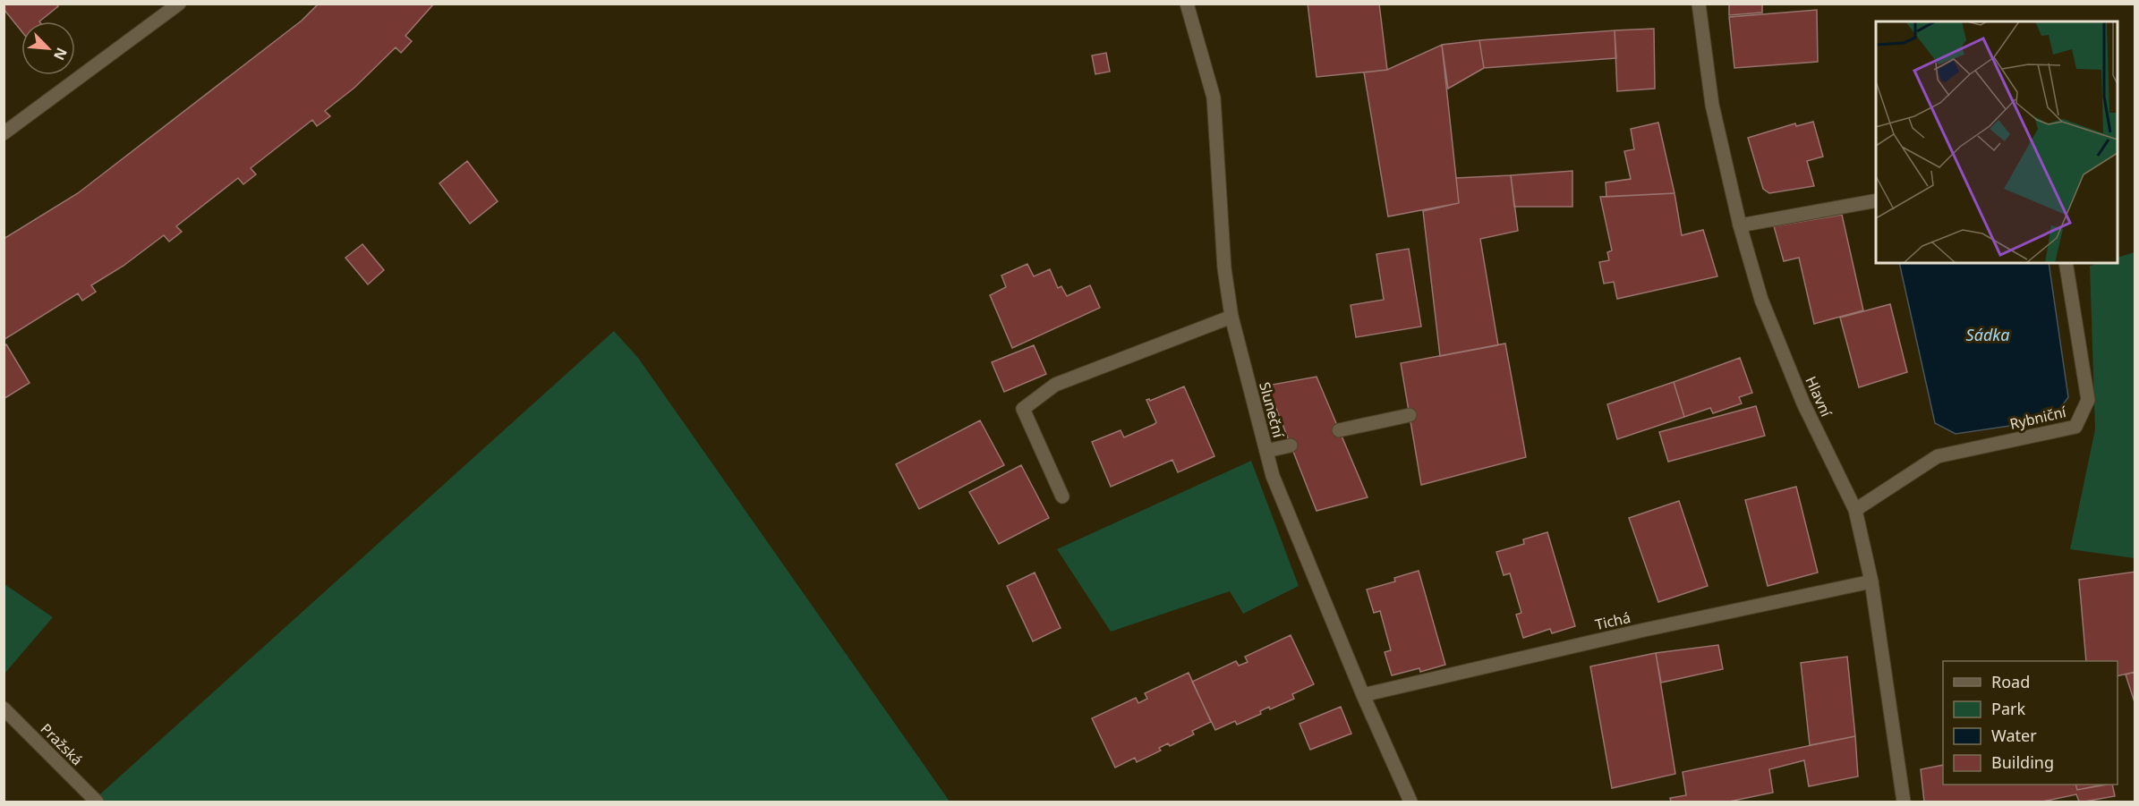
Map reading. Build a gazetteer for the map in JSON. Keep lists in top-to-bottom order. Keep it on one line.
{"streets":{"street":["Hlavní","Sluneční","Rybniční","Tichá","Pražská"]},"crossings":[["Hlavní","Rybniční"],["Hlavní","Tichá"],["Sluneční","Tichá"]],"water":["Sádka"],"legend":["Road","Park","Water","Building"],"north":"bottom right"}
